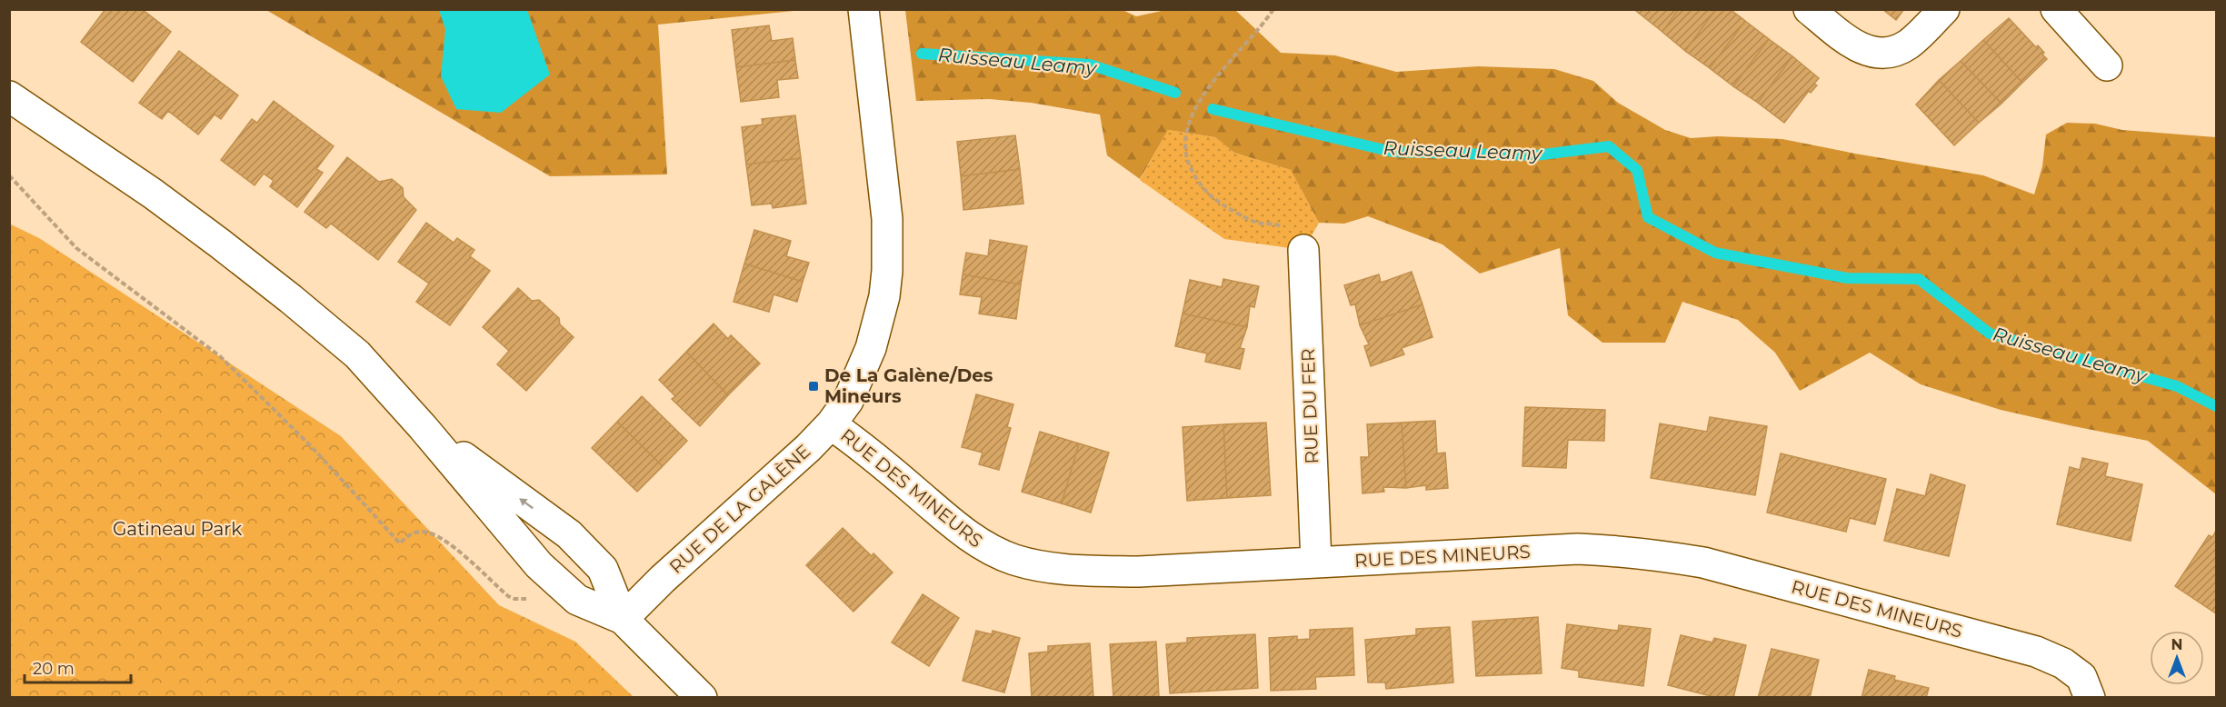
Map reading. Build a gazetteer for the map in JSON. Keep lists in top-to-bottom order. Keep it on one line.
{"streets":{"street":["RUE DU FER","RUE DES MINEURS","RUE DE LA GALÈNE"]},"crossings":[["RUE DU FER","RUE DES MINEURS"],["RUE DES MINEURS","RUE DE LA GALÈNE"]],"water":["Ruisseau Leamy"],"parks":["Gatineau Park"],"places":{"transit":["De La Galène/Des Mineurs"]},"scale_bar":"20 m","north":"top"}
